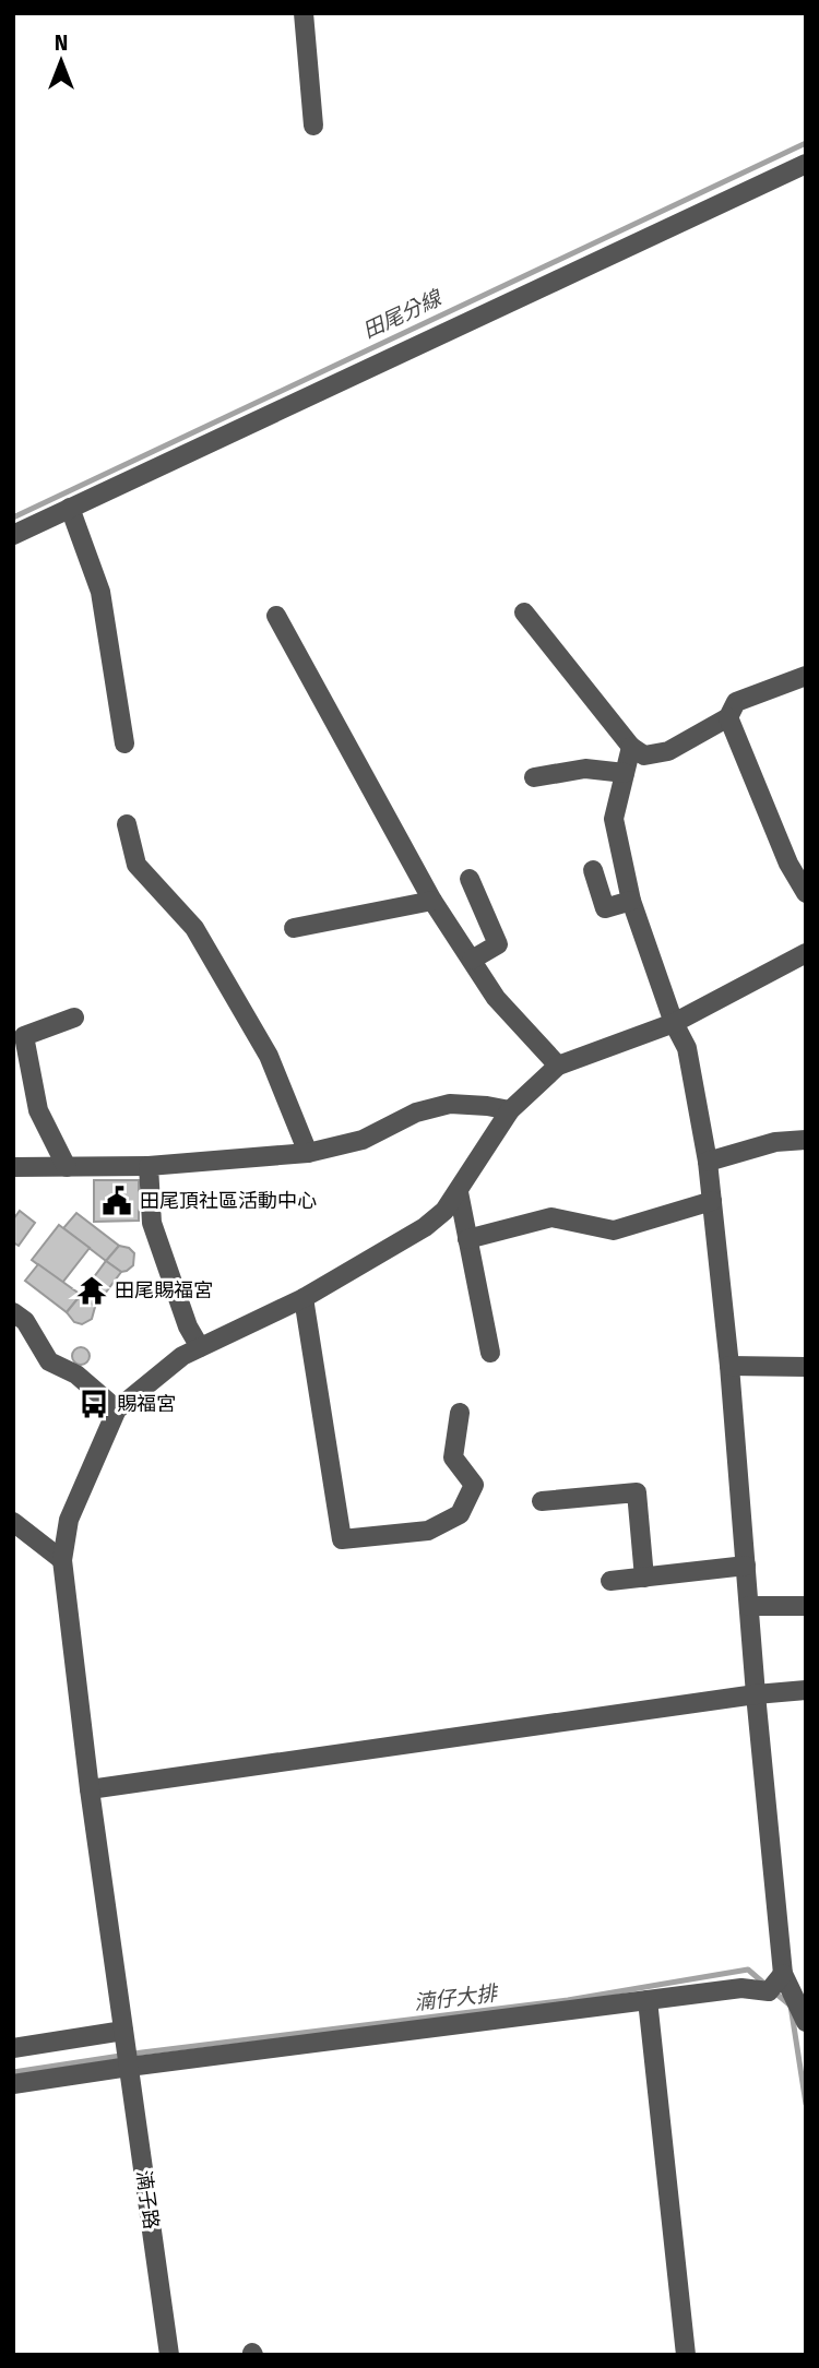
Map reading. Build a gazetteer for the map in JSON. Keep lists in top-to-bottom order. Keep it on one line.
{"streets":{"street":["湳子路"]},"water":["田尾分線","湳仔大排"],"places":{"public building":["田尾頂社區活動中心"],"temple":["田尾賜福宮"],"bus stop":["賜福宮"]},"north":"top"}
